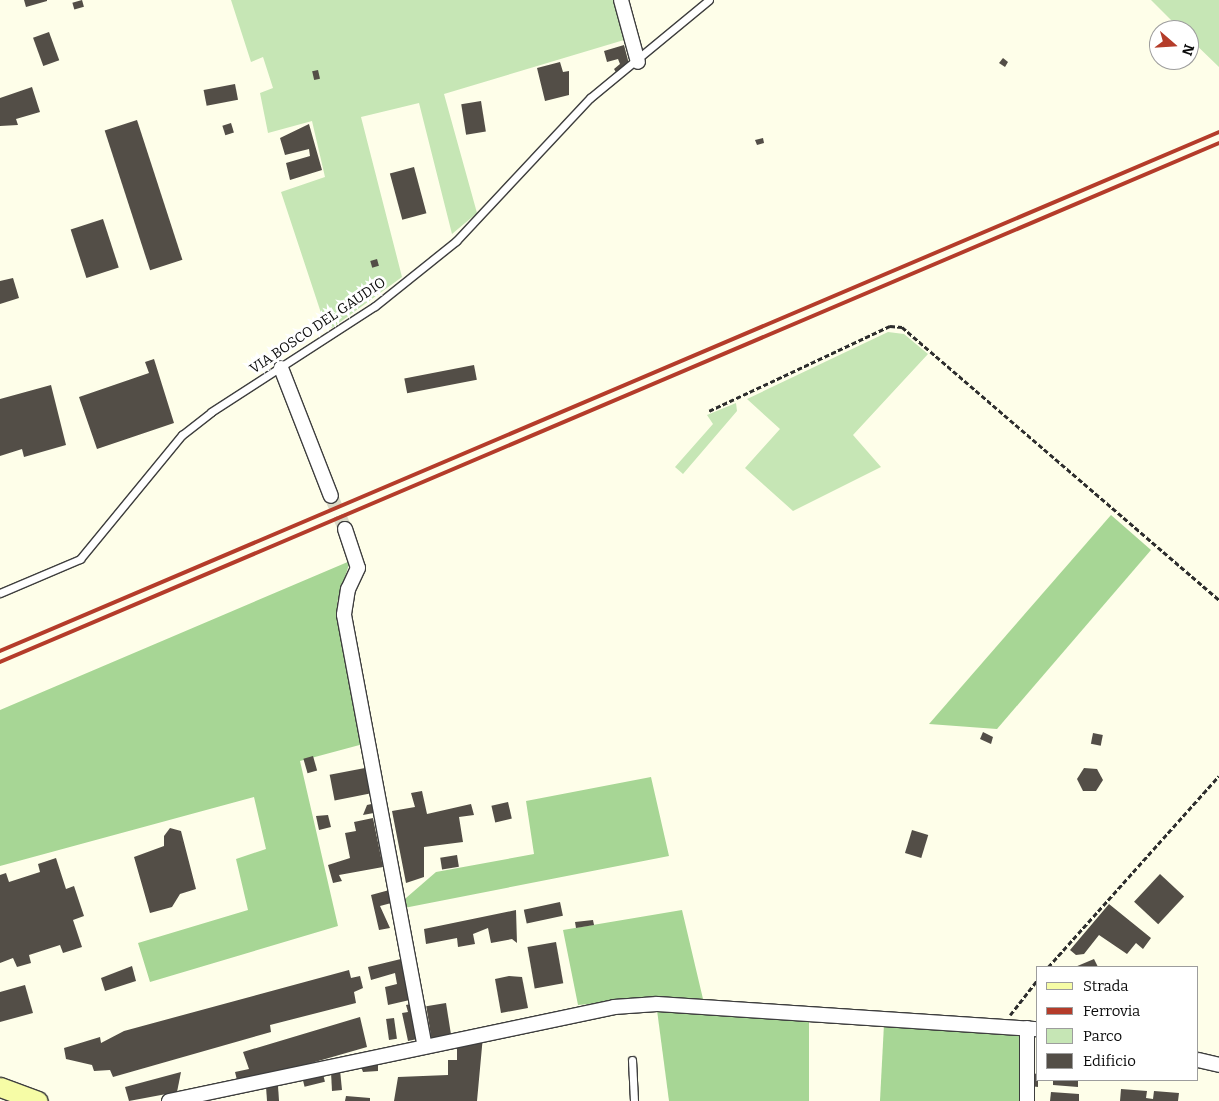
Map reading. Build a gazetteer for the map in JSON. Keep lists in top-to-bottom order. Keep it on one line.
{"streets":{"lane":["VIA BOSCO DEL GAUDIO"]},"legend":["Strada","Ferrovia","Parco","Edificio"],"north":"right"}
